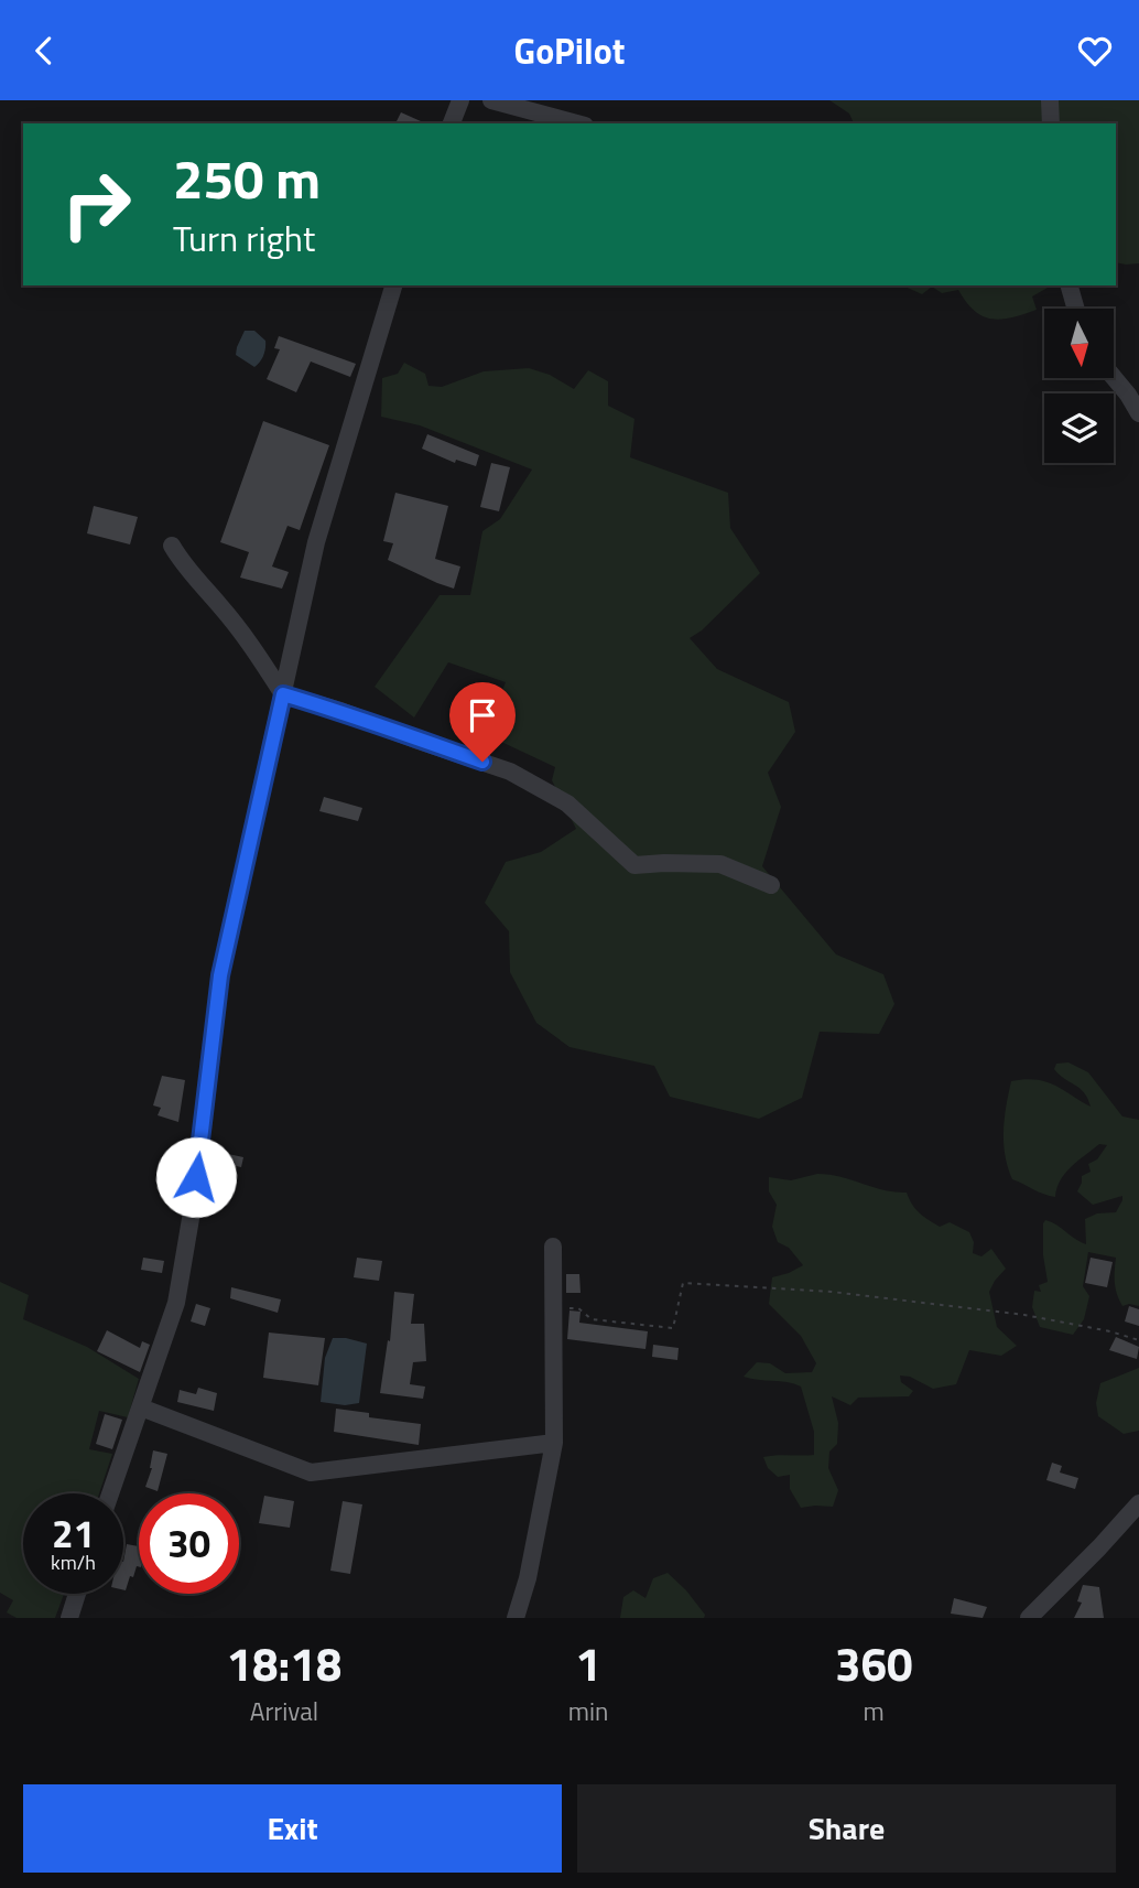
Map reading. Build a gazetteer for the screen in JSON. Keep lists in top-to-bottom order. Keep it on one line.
{"north":"bottom","page":{"header":"GoPilot","turn":["250 m","Turn right"],"speed":"21 km/h","limit":"30","eta":["18:18","Arrival","1","min","360","m"],"buttons":["Exit","Share"]}}
